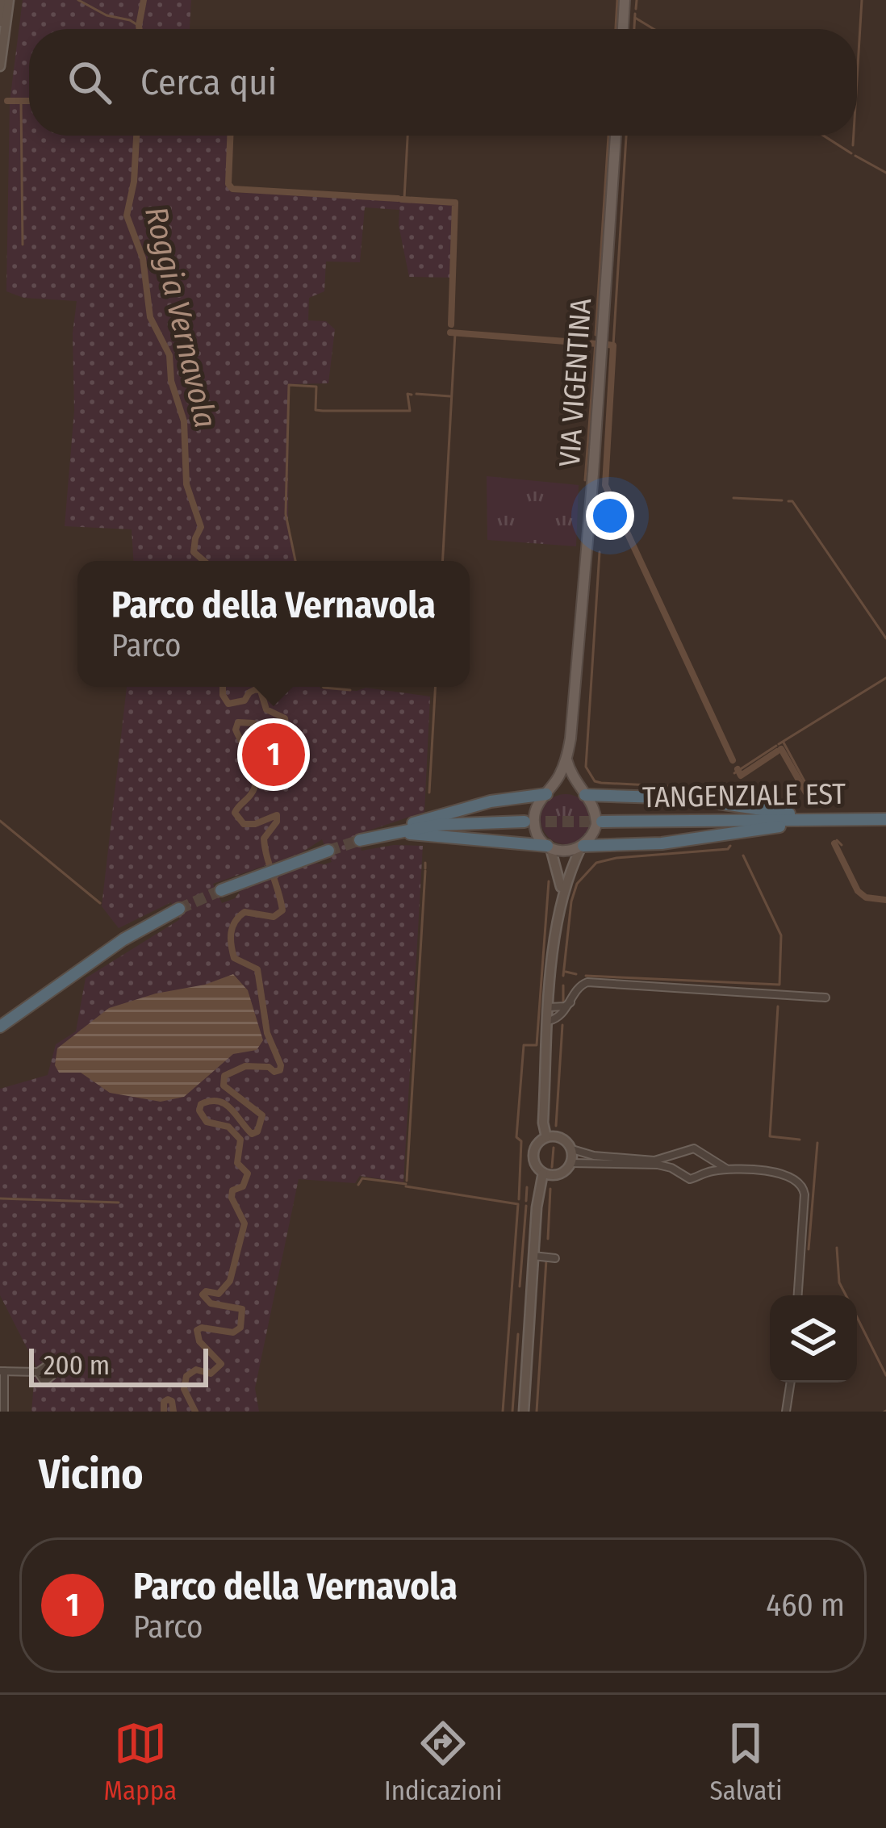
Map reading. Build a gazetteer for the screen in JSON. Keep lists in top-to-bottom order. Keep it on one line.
{"streets":{"highway":["TANGENZIALE EST"],"main road":["VIA VIGENTINA"]},"water":["Roggia Vernavola"],"scale_bar":"200 m","page":{"search":"Cerca qui","popup":["Parco della Vernavola","Parco"],"pins":"1","scale":"200 m","heading":"Vicino","list":[{"mark":"1","name":"Parco della Vernavola","note":"Parco","value":"460 m"}],"nav":["Mappa","Indicazioni","Salvati"]}}
